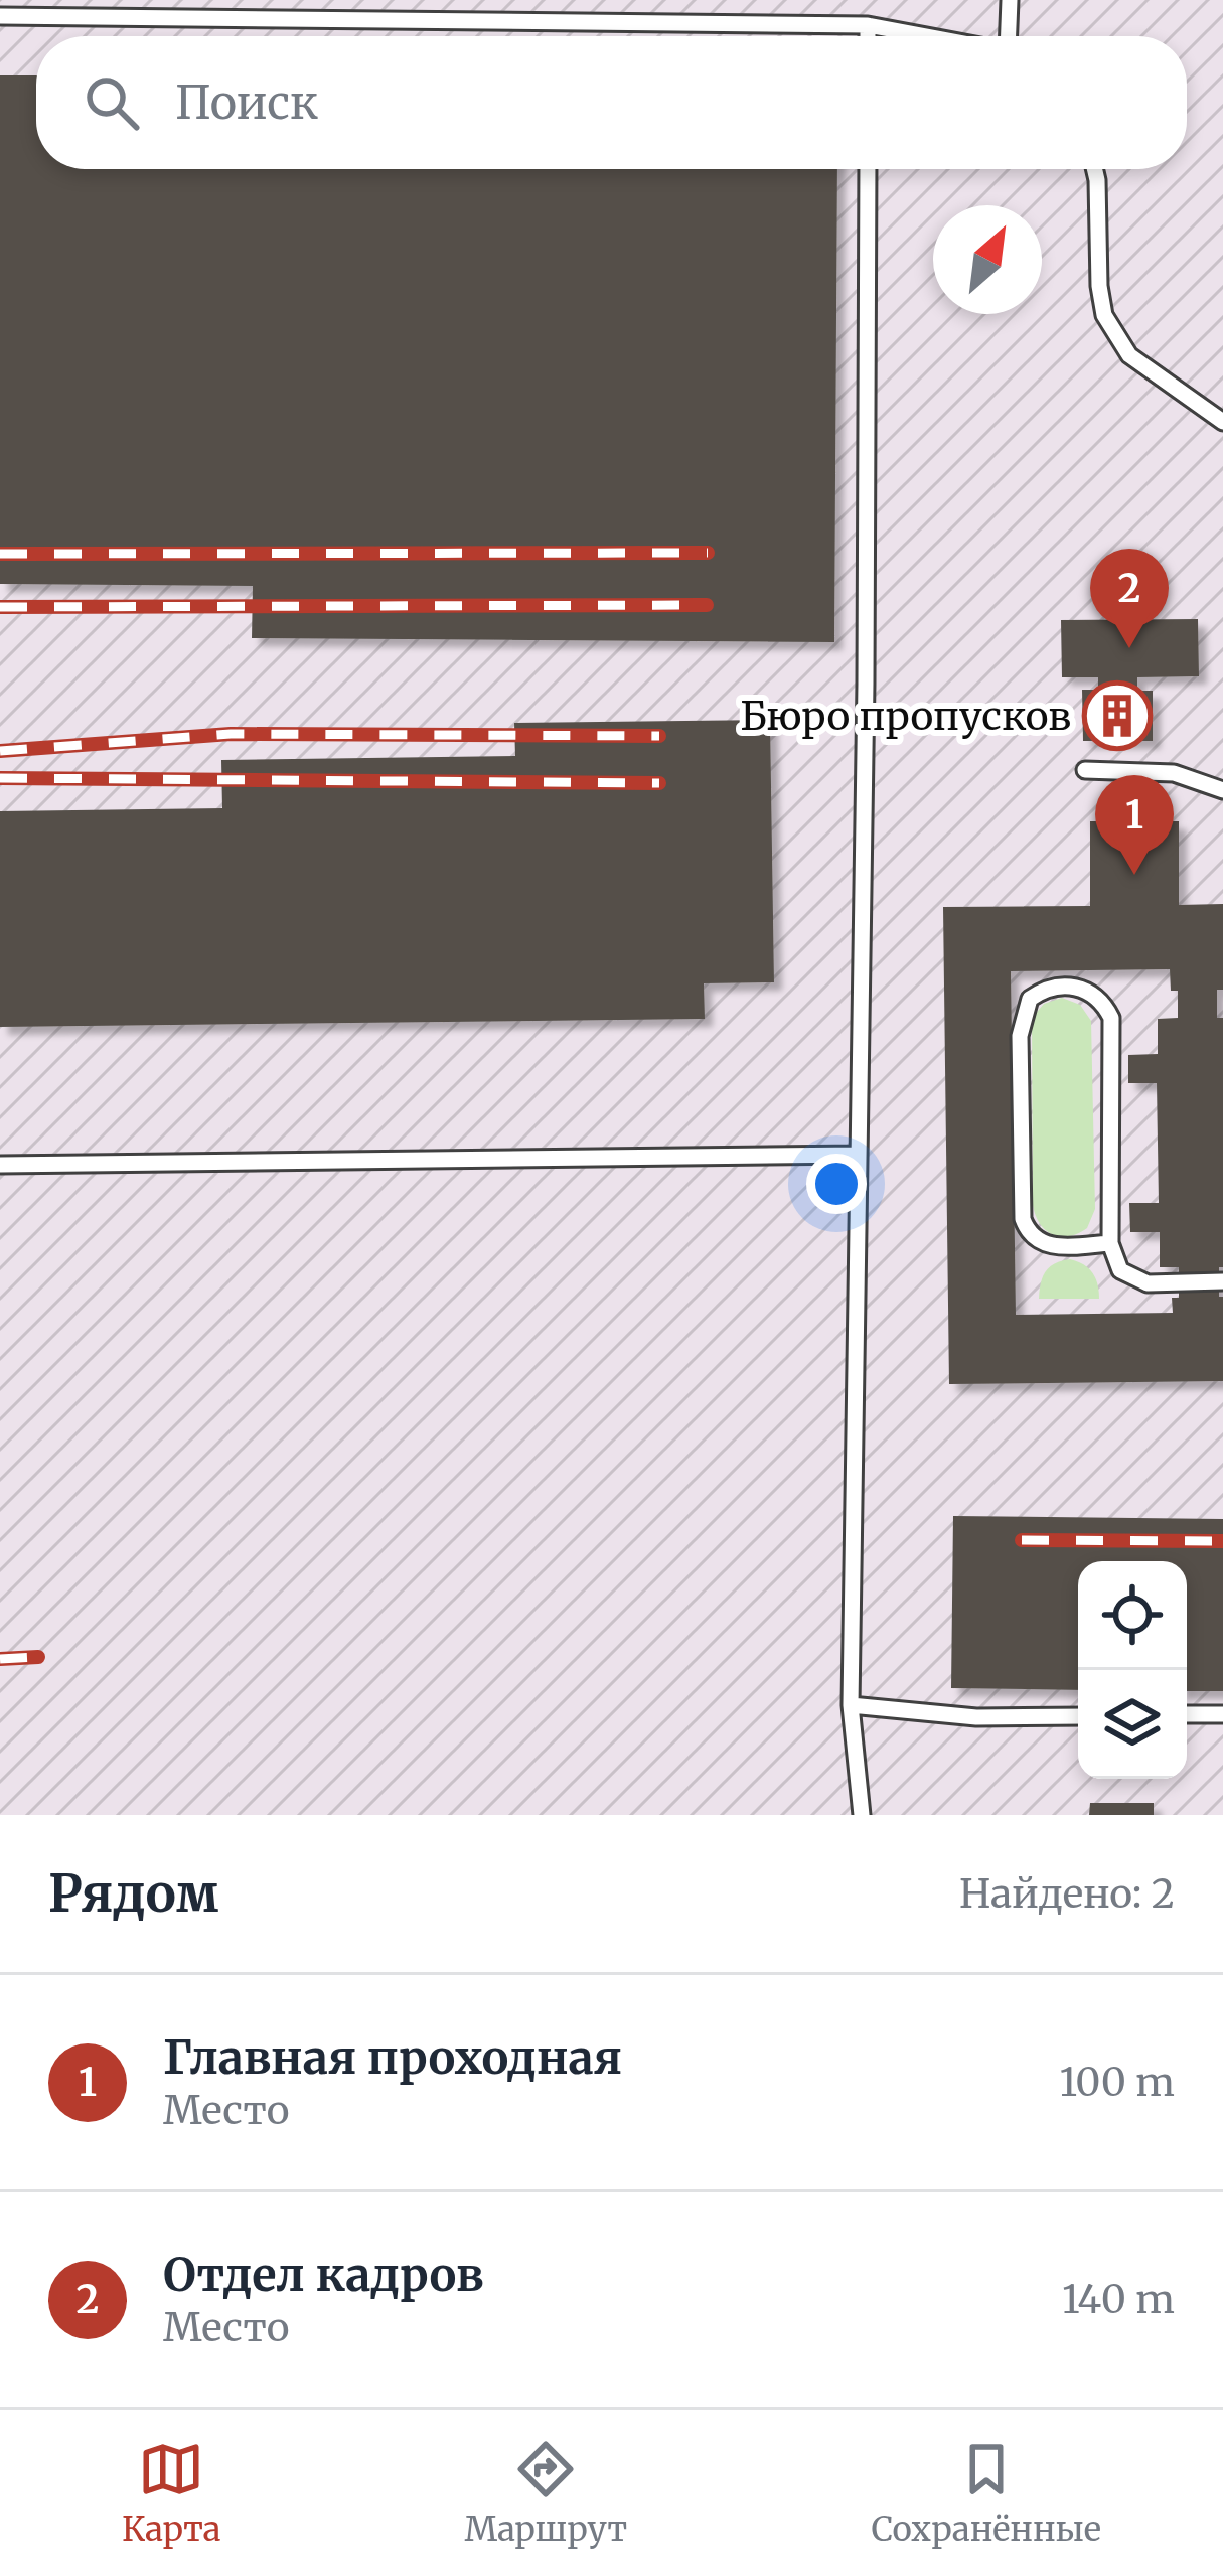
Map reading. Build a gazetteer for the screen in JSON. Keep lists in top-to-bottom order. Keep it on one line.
{"places":{"building":["Бюро пропусков"]},"north":"top right","page":{"search":"Поиск","pins":["2","1"],"heading":["Рядом","Найдено: 2"],"list":[{"mark":"1","name":"Главная проходная","note":"Место","value":"100 m"},{"mark":"2","name":"Отдел кадров","note":"Место","value":"140 m"}],"nav":["Карта","Маршрут","Сохранённые"]}}
